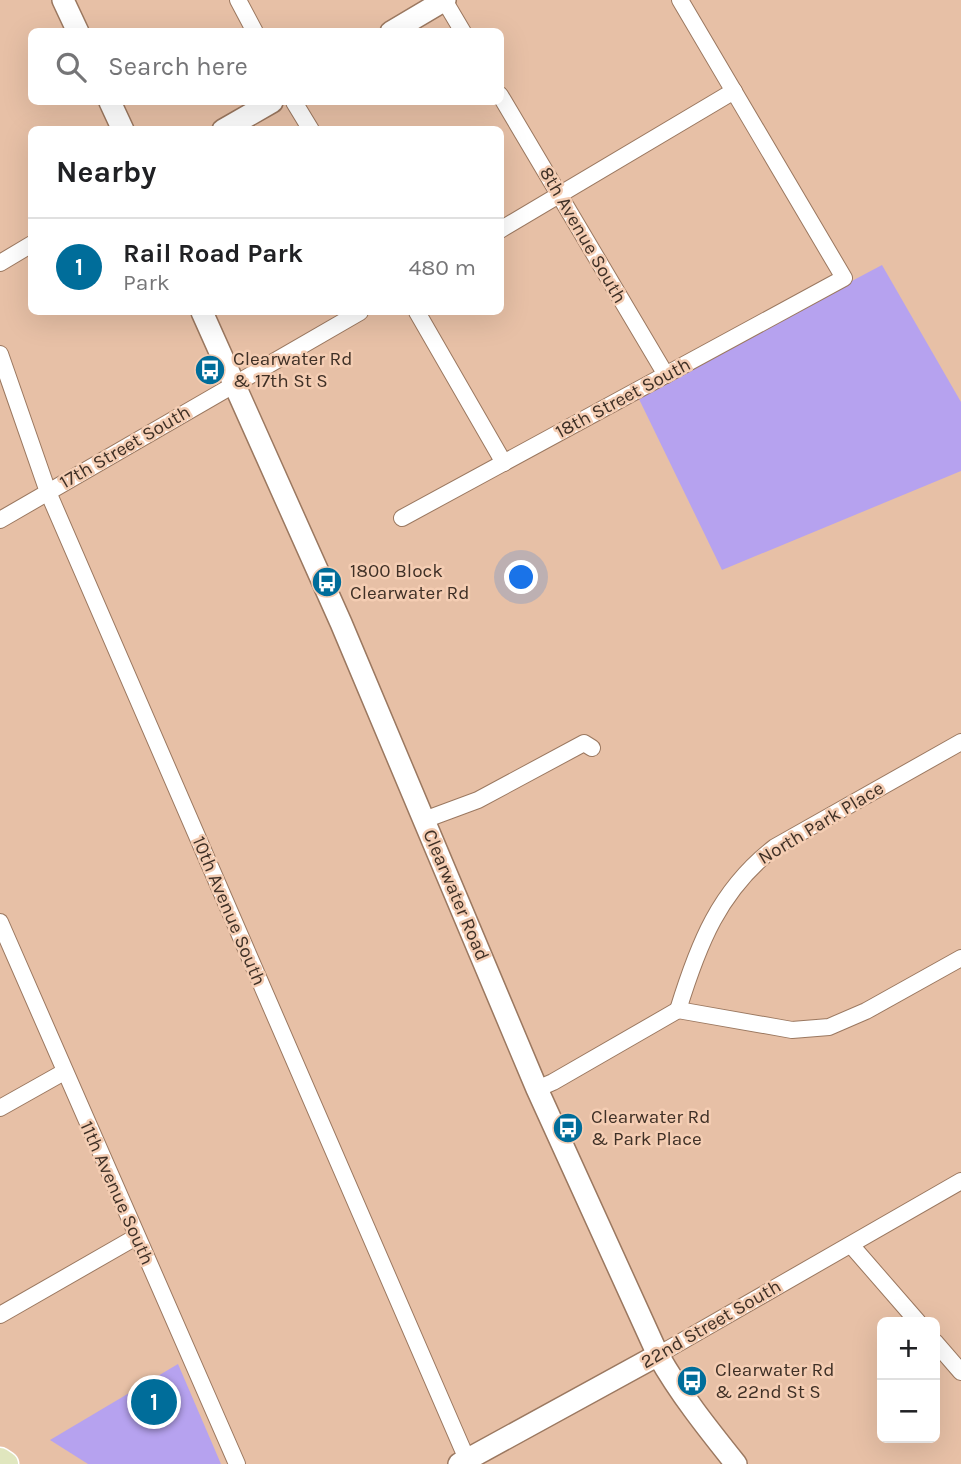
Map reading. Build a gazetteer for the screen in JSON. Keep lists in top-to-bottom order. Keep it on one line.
{"streets":{"street":["8th Avenue South","18th Street South","17th Street South","North Park Place","Clearwater Road","10th Avenue South","11th Avenue South","22nd Street South"]},"crossings":[["8th Avenue South","18th Street South"],["17th Street South","Clearwater Road"],["17th Street South","10th Avenue South"],["Clearwater Road","22nd Street South"],["10th Avenue South","22nd Street South"]],"places":{"bus stop":["Clearwater Rd & 17th St S","1800 Block Clearwater Rd","Clearwater Rd & Park Place","Clearwater Rd & 22nd St S"]},"page":{"search":"Search here","heading":"Nearby","list":[{"mark":"1","name":"Rail Road Park","note":"Park","value":"480 m"}],"map_buttons":["+","−"],"pins":"1"}}
